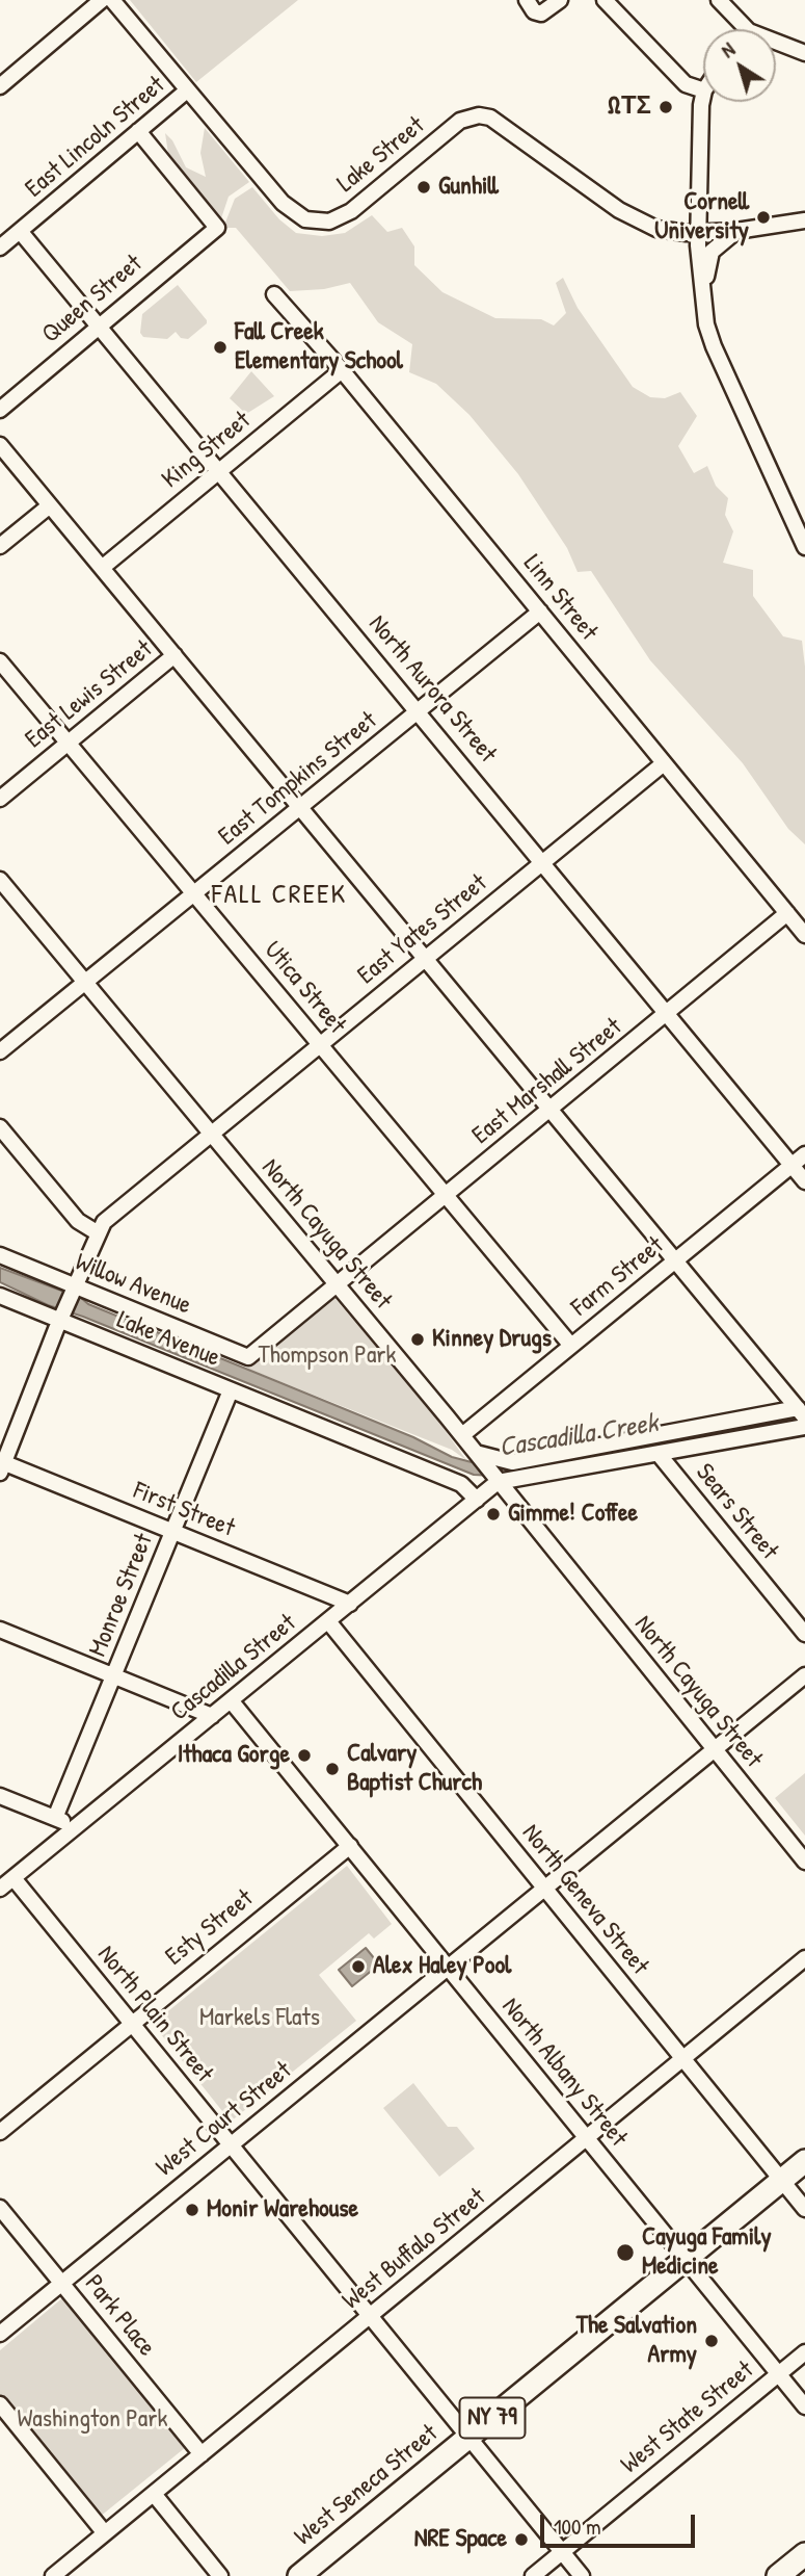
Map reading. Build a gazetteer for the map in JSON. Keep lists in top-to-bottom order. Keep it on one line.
{"streets":{"highway":["NY 79","West Seneca Street"],"street":["East Lincoln Street","Lake Street","Queen Street","King Street","Linn Street","North Aurora Street","East Lewis Street","East Tompkins Street","East Yates Street","Utica Street","East Marshall Street","North Cayuga Street","Farm Street","Willow Avenue","Lake Avenue","First Street","Sears Street","Monroe Street","Cascadilla Street","North Geneva Street","Esty Street","North Plain Street","North Albany Street","West Court Street","West Buffalo Street","Park Place","West State Street"]},"crossings":[["East Lincoln Street","Lake Street"],["East Lincoln Street","Queen Street"],["East Lincoln Street","North Aurora Street"],["Queen Street","North Aurora Street"],["King Street","Linn Street"],["King Street","North Aurora Street"],["Linn Street","East Tompkins Street"],["Linn Street","East Yates Street"],["Linn Street","East Marshall Street"],["North Aurora Street","East Tompkins Street"],["North Aurora Street","East Yates Street"],["North Aurora Street","East Marshall Street"],["North Aurora Street","Farm Street"],["East Lewis Street","Utica Street"],["East Tompkins Street","Utica Street"],["East Tompkins Street","North Cayuga Street"],["East Yates Street","Utica Street"],["East Yates Street","North Cayuga Street"],["Utica Street","East Marshall Street"],["Utica Street","Farm Street"],["East Marshall Street","North Cayuga Street"],["East Marshall Street","Willow Avenue"],["North Cayuga Street","Farm Street"],["North Cayuga Street","Cascadilla Street"],["North Cayuga Street","West Court Street"],["Lake Avenue","Monroe Street"],["Lake Avenue","Cascadilla Street"],["First Street","Monroe Street"],["First Street","Cascadilla Street"],["Cascadilla Street","North Geneva Street"],["Cascadilla Street","North Plain Street"],["Cascadilla Street","North Albany Street"],["North Geneva Street","West Court Street"],["North Geneva Street","West Buffalo Street"],["North Geneva Street","West Seneca Street"],["Esty Street","North Plain Street"],["Esty Street","North Albany Street"],["North Plain Street","West Court Street"],["North Plain Street","West Buffalo Street"],["North Plain Street","West State Street"],["North Plain Street","West Seneca Street"],["North Albany Street","West Court Street"],["North Albany Street","West Buffalo Street"],["North Albany Street","West State Street"],["North Albany Street","West Seneca Street"],["West Court Street","Park Place"],["West Buffalo Street","Park Place"]],"districts":["FALL CREEK"],"water":["Cascadilla Creek"],"parks":["Thompson Park","Markels Flats","Washington Park"],"places":["ΩΤΣ","Gunhill","Cornell University","Fall Creek Elementary School","Kinney Drugs","Gimme! Coffee","Ithaca Gorge","Calvary Baptist Church","Alex Haley Pool","Monir Warehouse","Cayuga Family Medicine","The Salvation Army","NRE Space"],"scale_bar":"100 m","north":"top left"}
